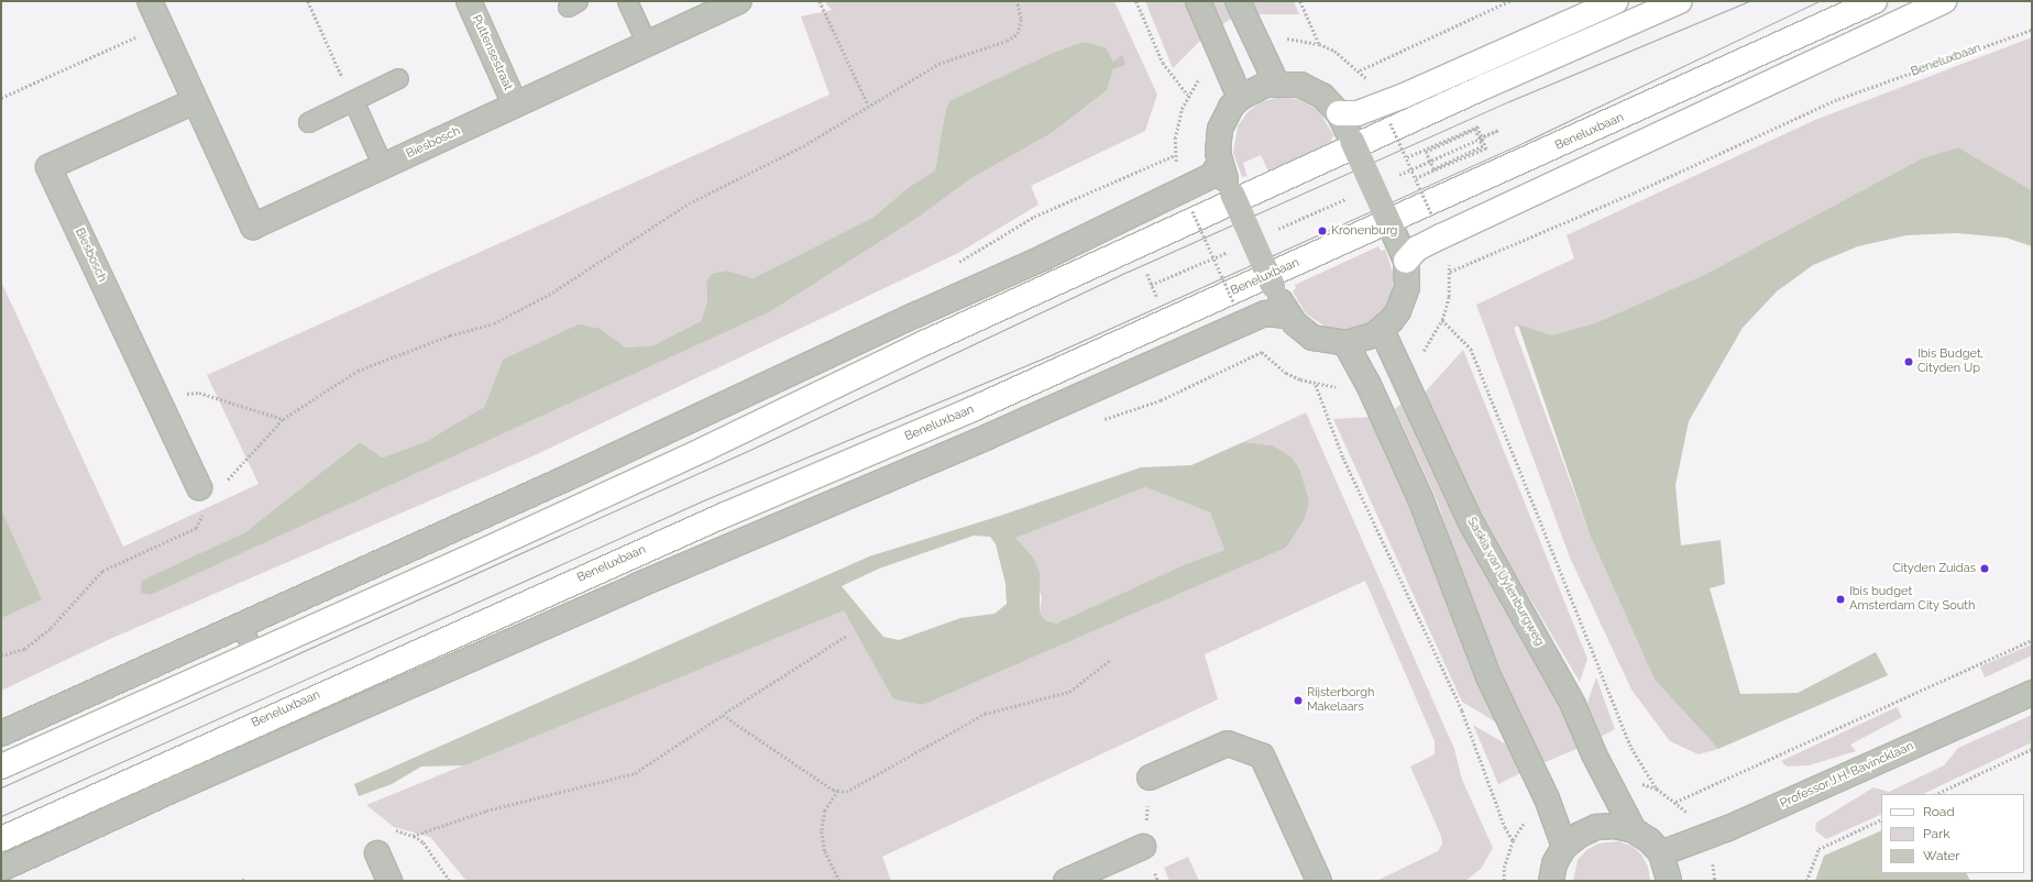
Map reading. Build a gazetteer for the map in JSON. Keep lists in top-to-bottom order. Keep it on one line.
{"streets":{"main road":["Beneluxbaan"],"street":["Puttensestraat","Biesbosch","Saskia van Uylenburgweg","Professor J.H. Bavincklaan"]},"crossings":[["Puttensestraat","Biesbosch"]],"places":["Kronenburg","Ibis Budget, Cityden Up","Cityden Zuidas","Ibis budget Amsterdam City South","Rijsterborgh Makelaars"],"legend":["Road","Park","Water"]}
